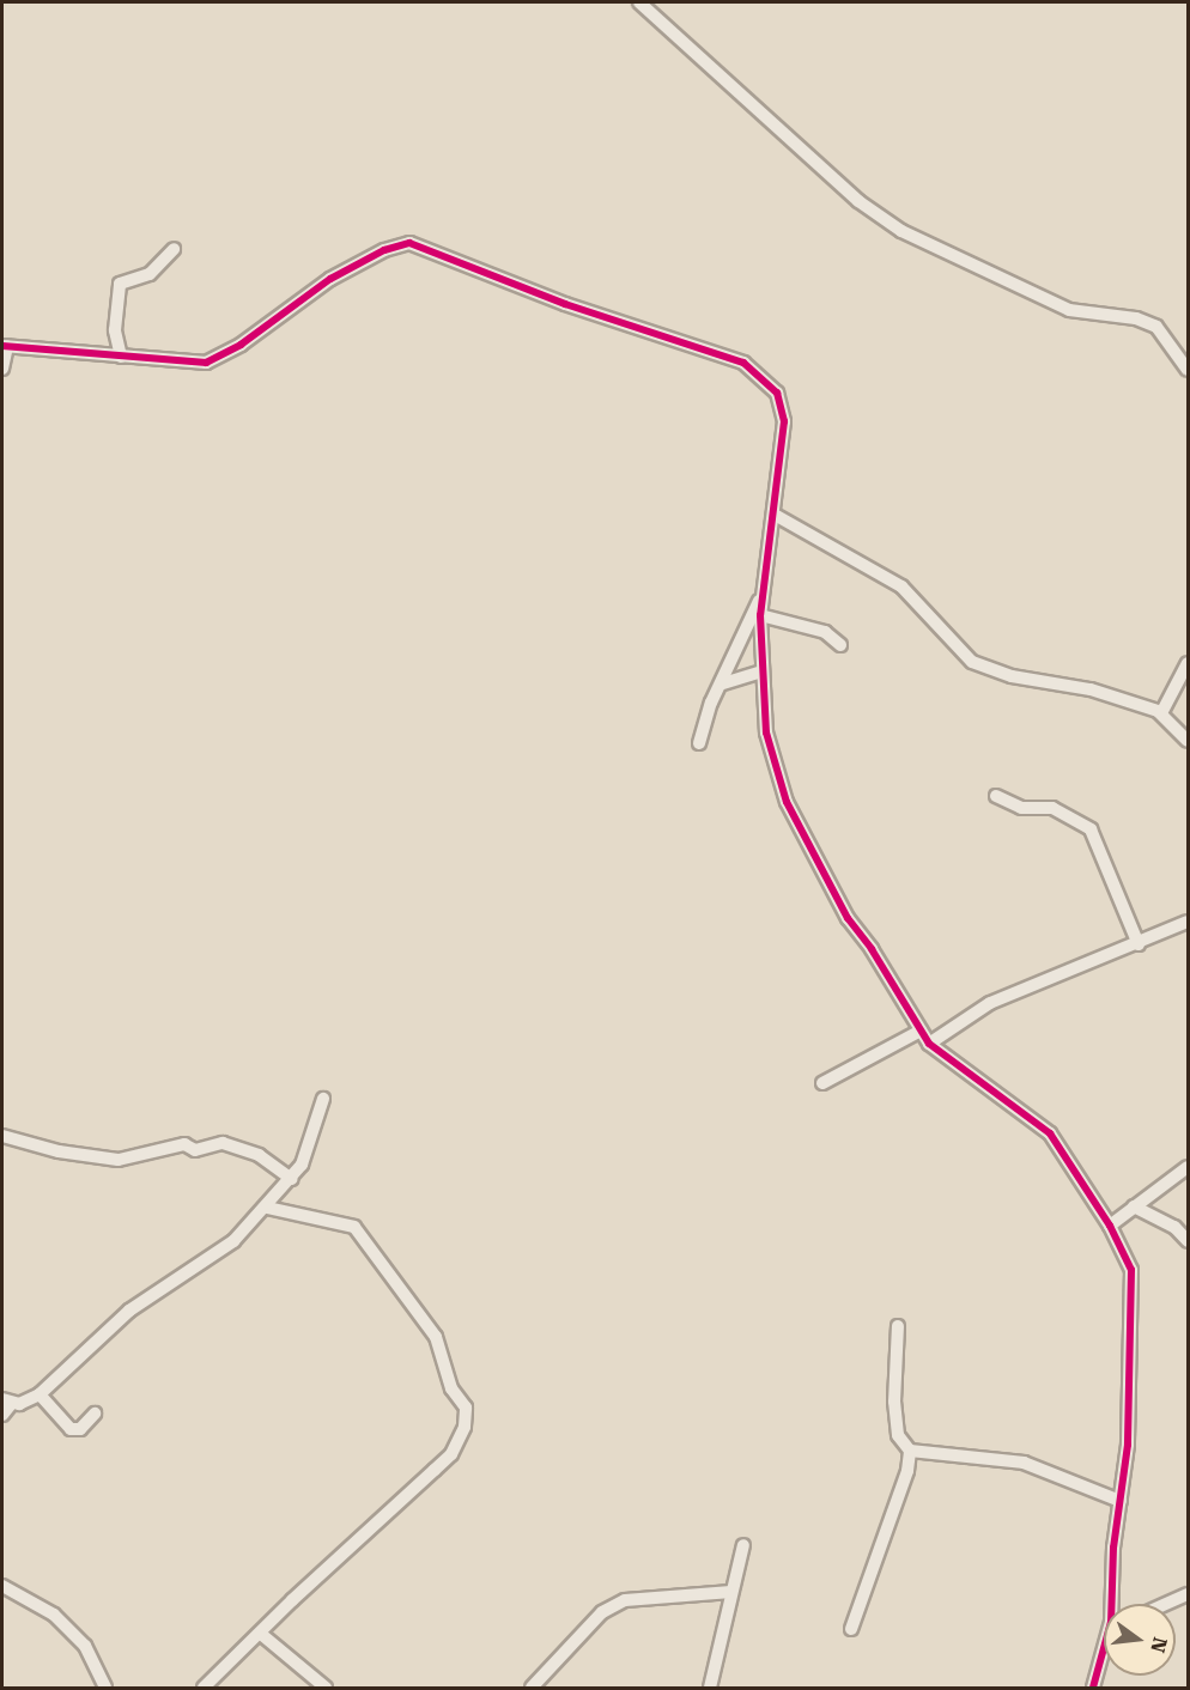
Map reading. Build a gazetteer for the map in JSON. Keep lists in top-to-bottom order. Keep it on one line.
{"north":"right"}
